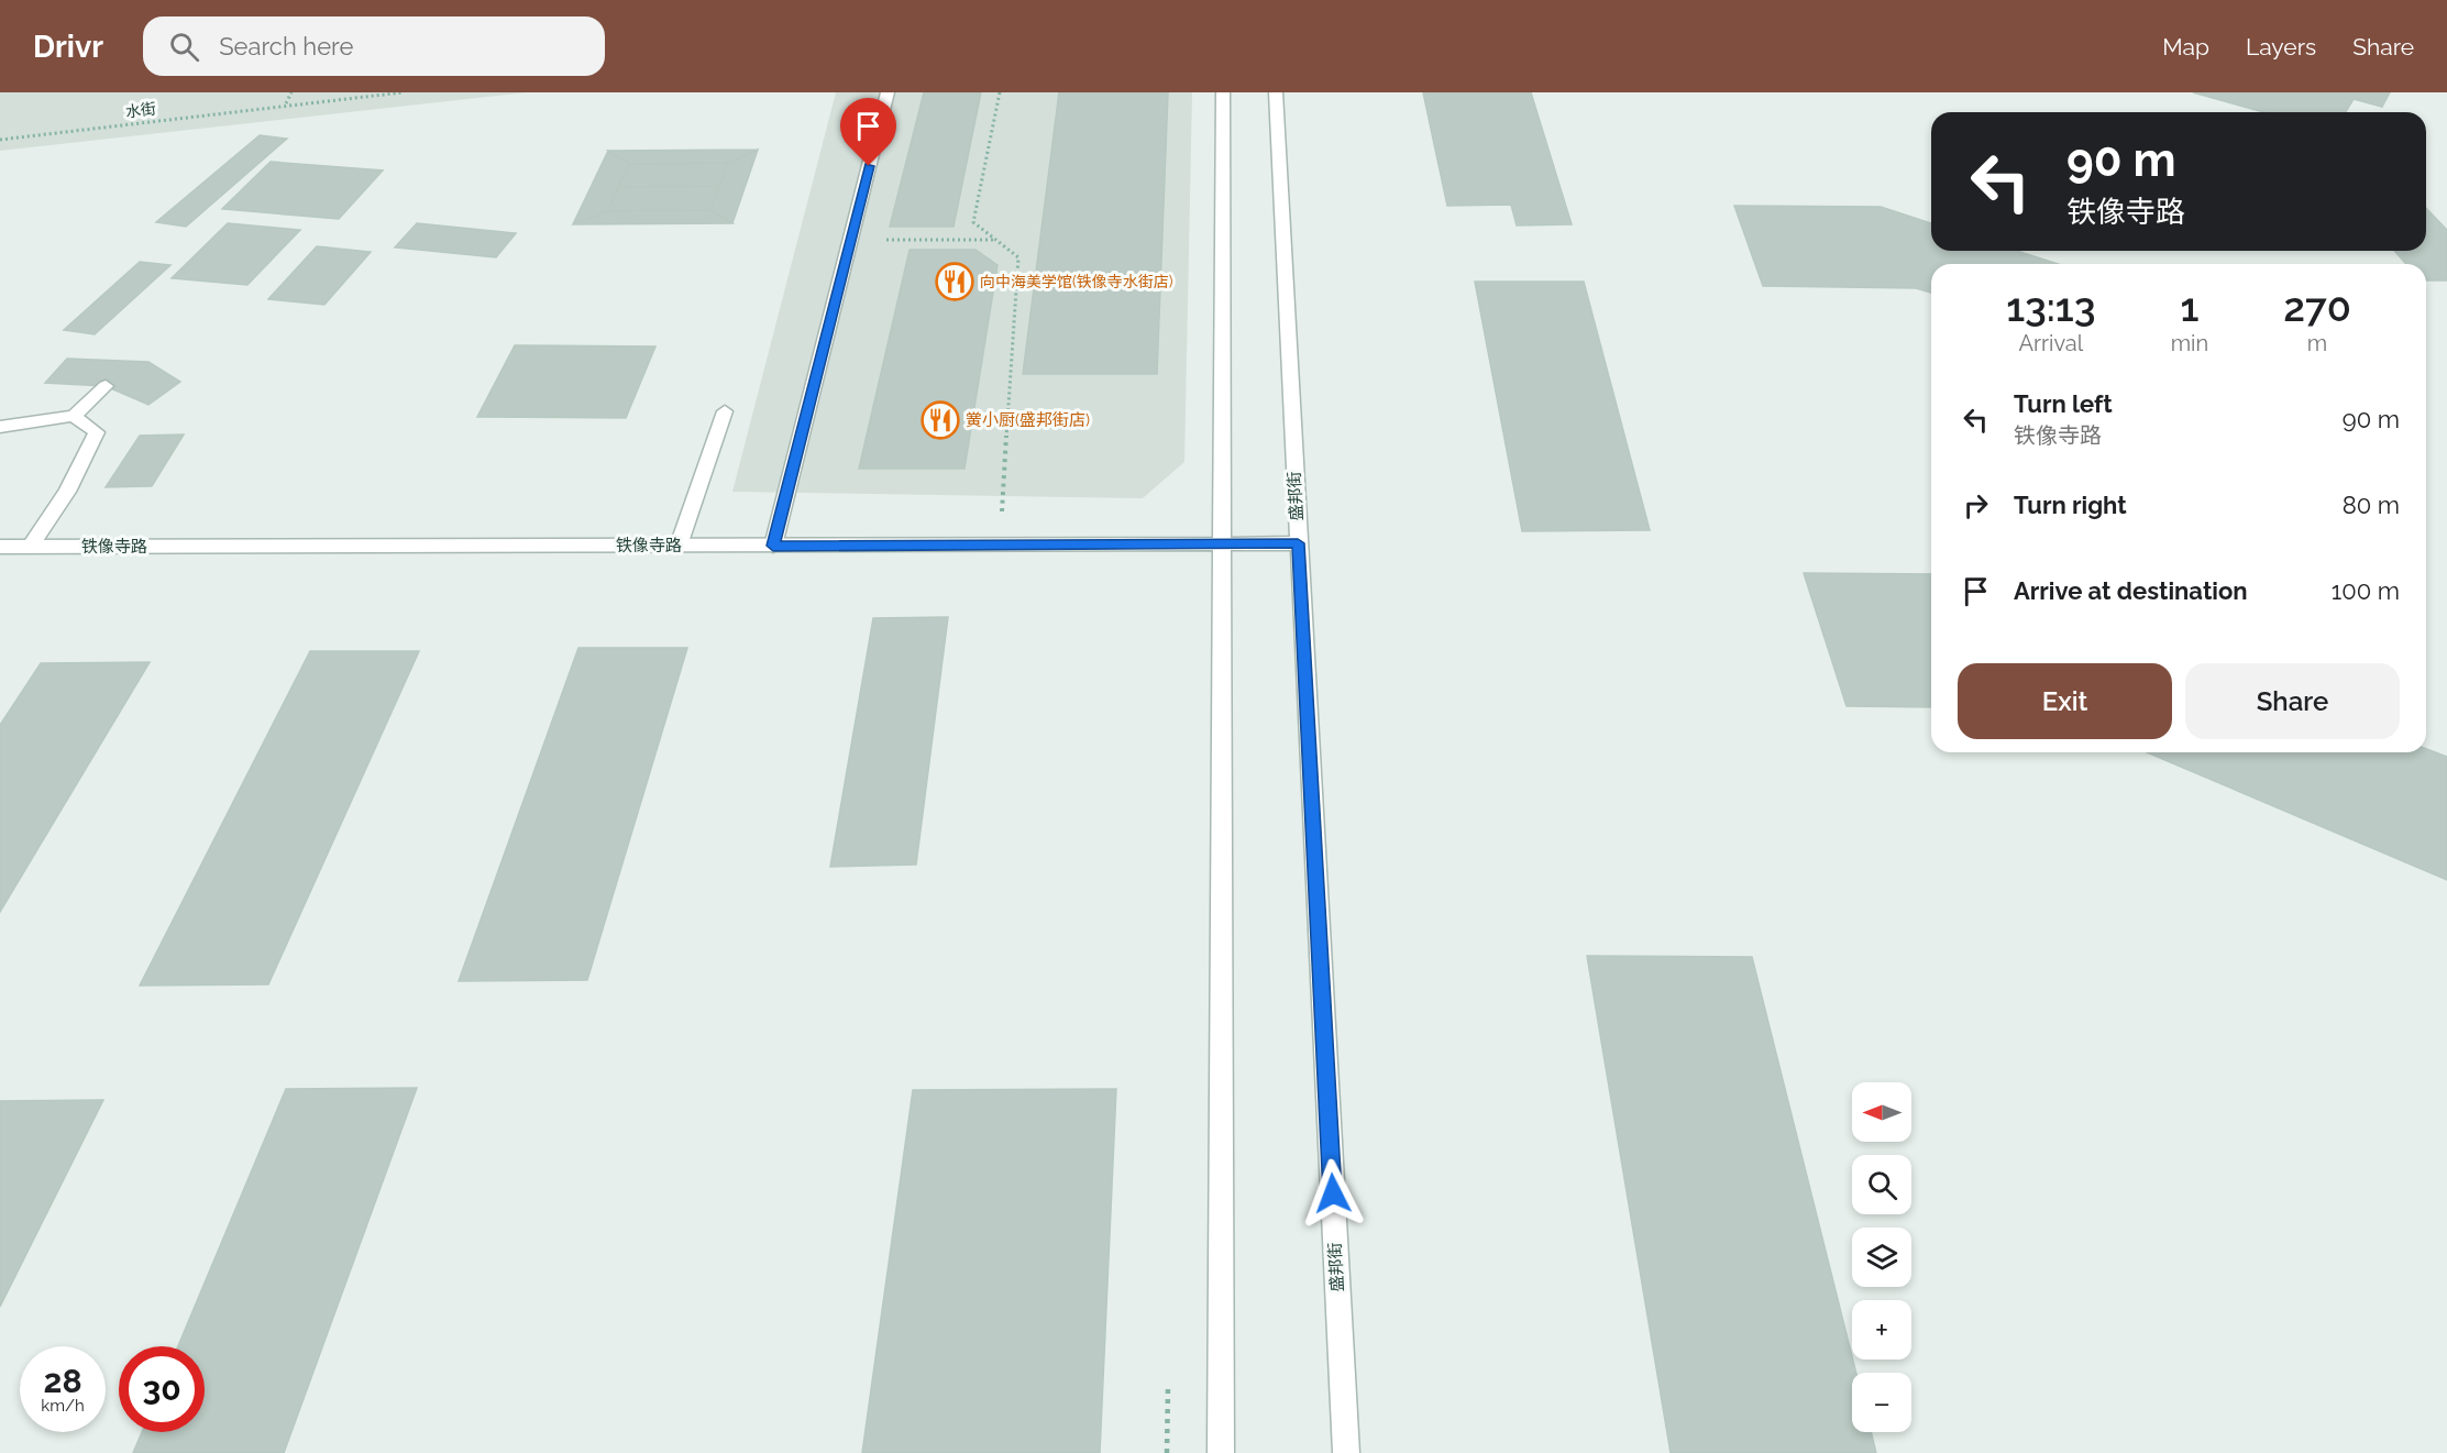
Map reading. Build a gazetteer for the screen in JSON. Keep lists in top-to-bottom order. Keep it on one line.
{"streets":{"street":["盛邦街","铁像寺路"],"path":["水街"]},"crossings":[["盛邦街","铁像寺路"]],"places":{"restaurant":["向中海美学馆(铁像寺水街店)","黉小厨(盛邦街店)"]},"north":"left","page":{"header":"Drivr","search":"Search here","nav":["Map","Layers","Share"],"turn":["90 m","铁像寺路"],"eta":["13:13","Arrival","1","min","270","m"],"list":[{"name":"Turn left","note":"铁像寺路","value":"90 m"},{"name":"Turn right","value":"80 m"},{"name":"Arrive at destination","value":"100 m"}],"buttons":["Exit","Share"],"map_buttons":["+","−"],"speed":"28 km/h","limit":"30"}}
